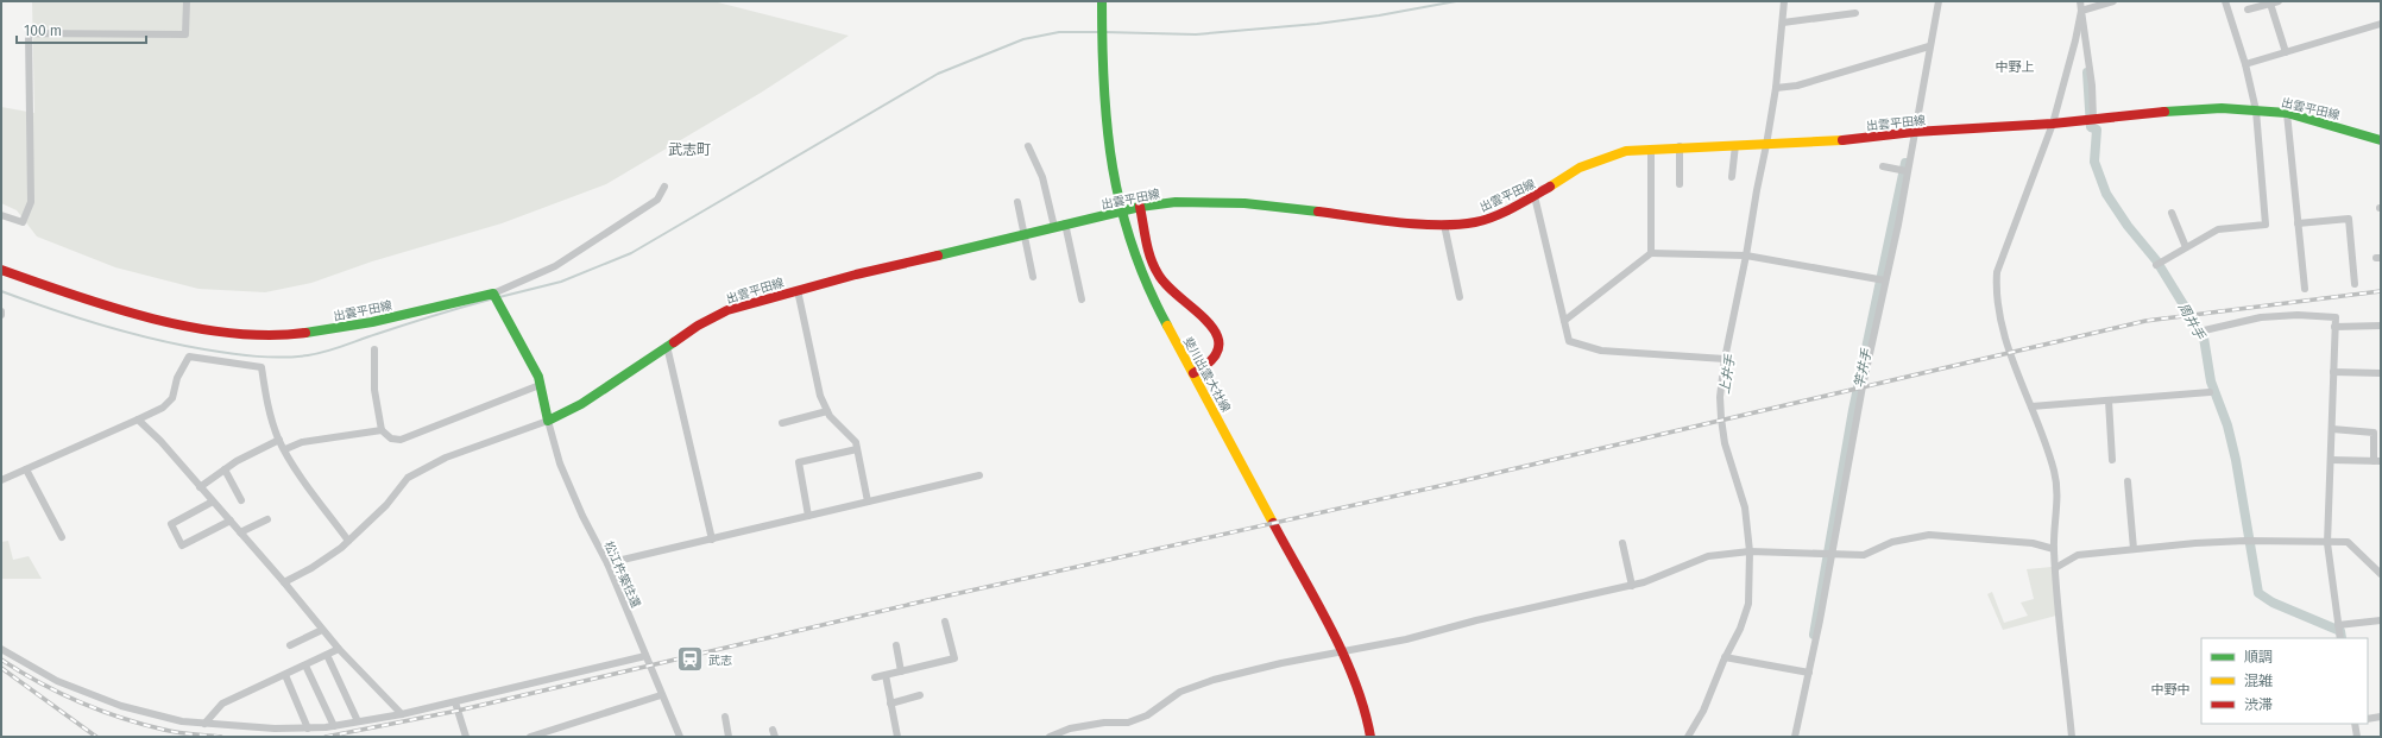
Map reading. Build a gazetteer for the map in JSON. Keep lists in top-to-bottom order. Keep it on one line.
{"streets":{"main road":["出雲平田線","斐川出雲大社線"],"street":["松江杵築往還"]},"crossings":[["出雲平田線","松江杵築往還"]],"districts":["中野上","武志町","中野中"],"water":["周井手","竿井手","上井手"],"places":{"station":["武志"]},"legend":["順調","混雑","渋滞"],"scale_bar":"100 m"}
